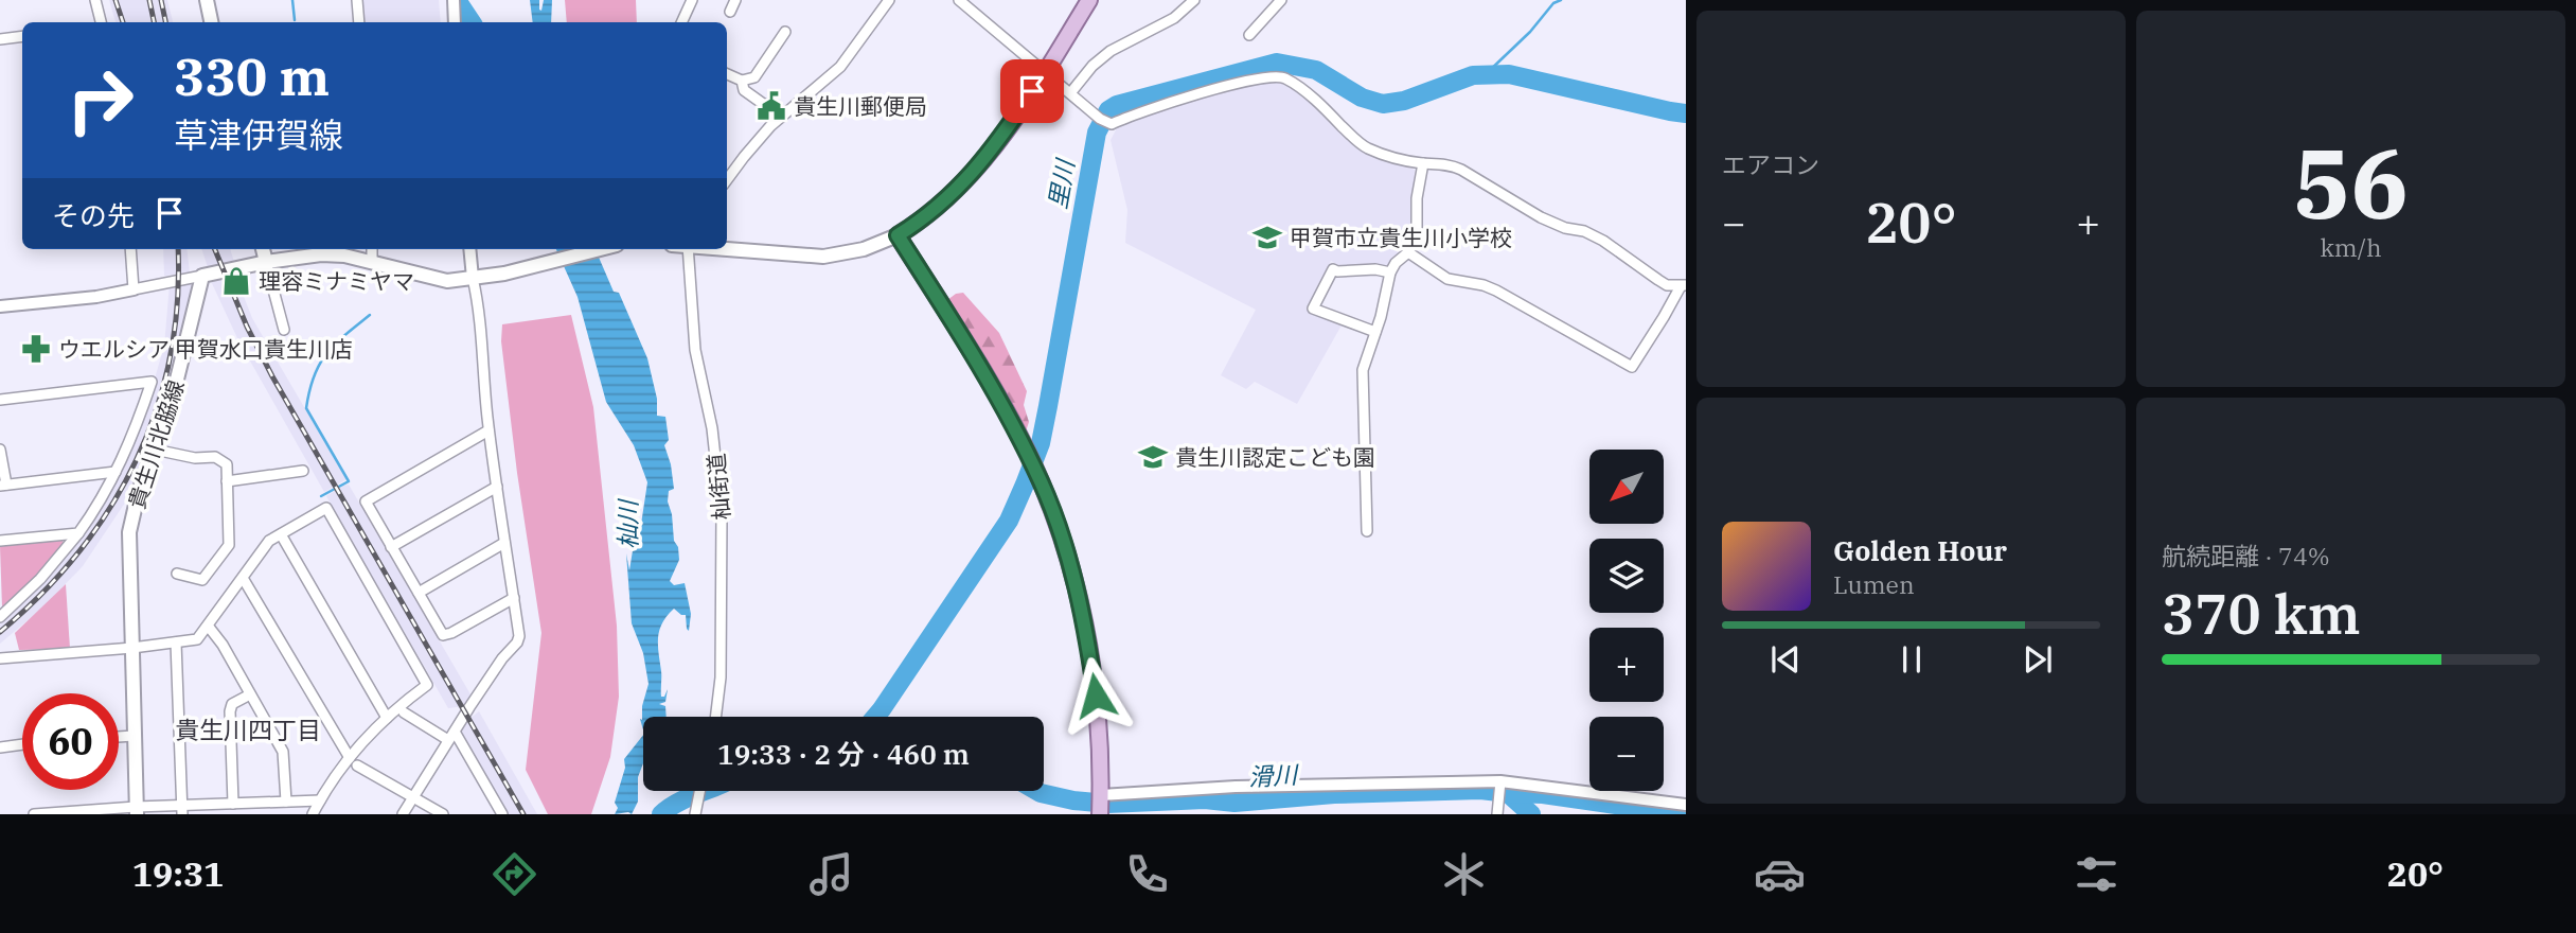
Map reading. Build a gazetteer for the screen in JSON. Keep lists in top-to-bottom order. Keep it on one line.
{"streets":{"main road":["貴生川北脇線"],"street":["杣街道"]},"districts":["貴生川四丁目"],"water":["里川","杣川","滑川"],"places":{"public building":["貴生川郵便局"],"school or university":["甲賀市立貴生川小学校","貴生川認定こども園"],"shop":["理容ミナミヤマ"],"pharmacy":["ウエルシア 甲賀水口貴生川店"]},"north":"bottom left","page":{"tile":["エアコン",["56","km/h"],["航続距離 · 74%","370 km"]],"turn":["330 m","草津伊賀線"],"then":"その先","heat":["−","20°","+"],"map_buttons":["+","−"],"song":["Golden Hour","Lumen"],"limit":"60","trip":"19:33 · 2 分 · 460 m","tabs":["19:31","20°"]}}
